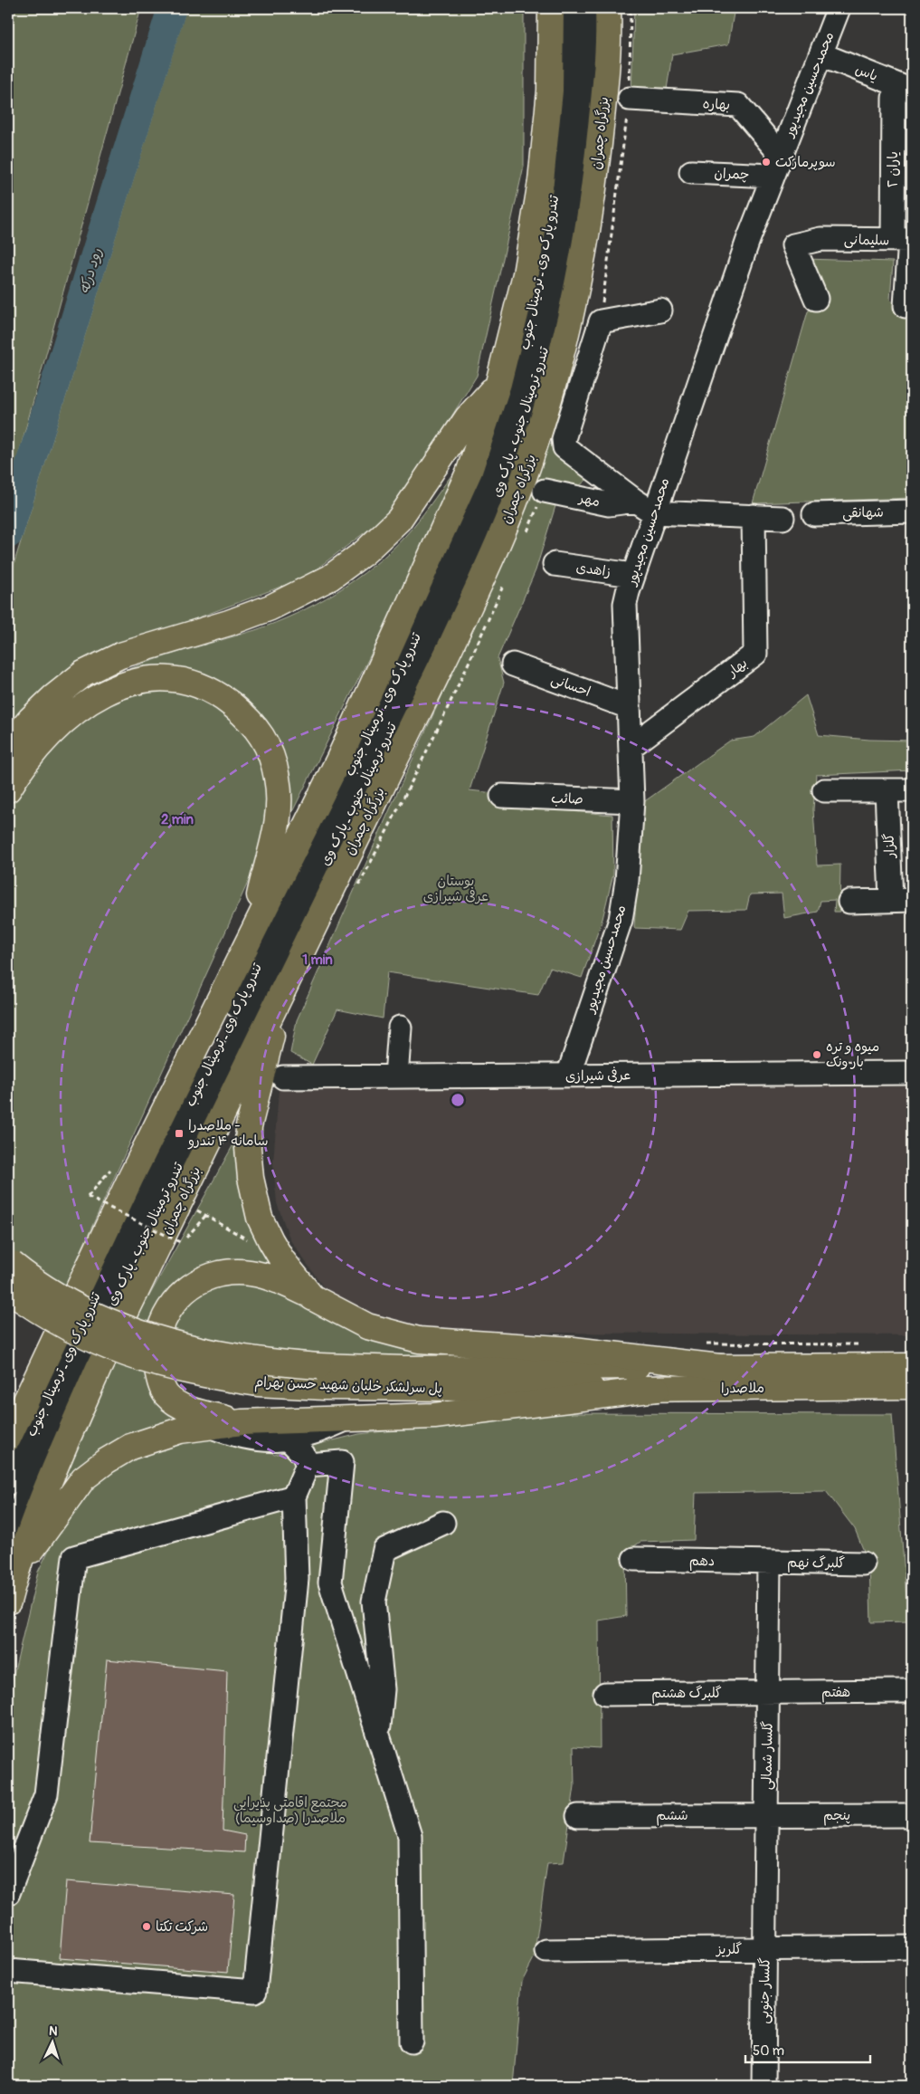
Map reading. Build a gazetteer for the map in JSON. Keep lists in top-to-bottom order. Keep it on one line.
{"streets":{"main road":["بزرگراه چمران","پل سرلشکر خلبان شهید حسن بهرام","ملاصدرا"],"street":["یاس","محمدحسین مجیدپور","بهاره","یاران ٢","چمران","سلیمانی","تندرو پارک وی ـ ترمینال جنوب","تندرو ترمینال جنوب ـ پارک وی","مهر","شهانقی","زاهدی","بهار","احسانی","صائب","گلزار","عرفی شیرازی","دهم","گلبرگ نهم","هفتم","گلبرگ هشتم","گلسار شمالی","ششم","پنجم","گلریز","گلسار جنوبی"]},"crossings":[["یاس","محمدحسین مجیدپور"],["یاس","یاران ٢"],["محمدحسین مجیدپور","بهاره"],["محمدحسین مجیدپور","چمران"],["محمدحسین مجیدپور","مهر"],["محمدحسین مجیدپور","زاهدی"],["محمدحسین مجیدپور","بهار"],["محمدحسین مجیدپور","احسانی"],["محمدحسین مجیدپور","صائب"],["محمدحسین مجیدپور","عرفی شیرازی"],["بهاره","چمران"],["یاران ٢","سلیمانی"],["پل سرلشکر خلبان شهید حسن بهرام","ملاصدرا"],["دهم","گلبرگ نهم"],["دهم","گلسار شمالی"],["گلبرگ نهم","گلسار شمالی"],["هفتم","گلبرگ هشتم"],["هفتم","گلسار شمالی"],["گلبرگ هشتم","گلسار شمالی"],["گلسار شمالی","ششم"],["گلسار شمالی","پنجم"],["گلسار شمالی","گلریز"],["گلسار شمالی","گلسار جنوبی"],["ششم","پنجم"],["گلریز","گلسار جنوبی"]],"water":["رود درکه"],"parks":["بوستان عرفی شیرازی","مجتمع اقامتی پذیرایی ملاصدرا (صداوسیما)"],"places":{"other":["سوپرمارکت","میوه و تره بار ونک","شرکت تکتا"],"transit":["ملاصدرا - سامانه ۴ تندرو"]},"scale_bar":"50 m","north":"top","rings":["2 min","1 min"]}
